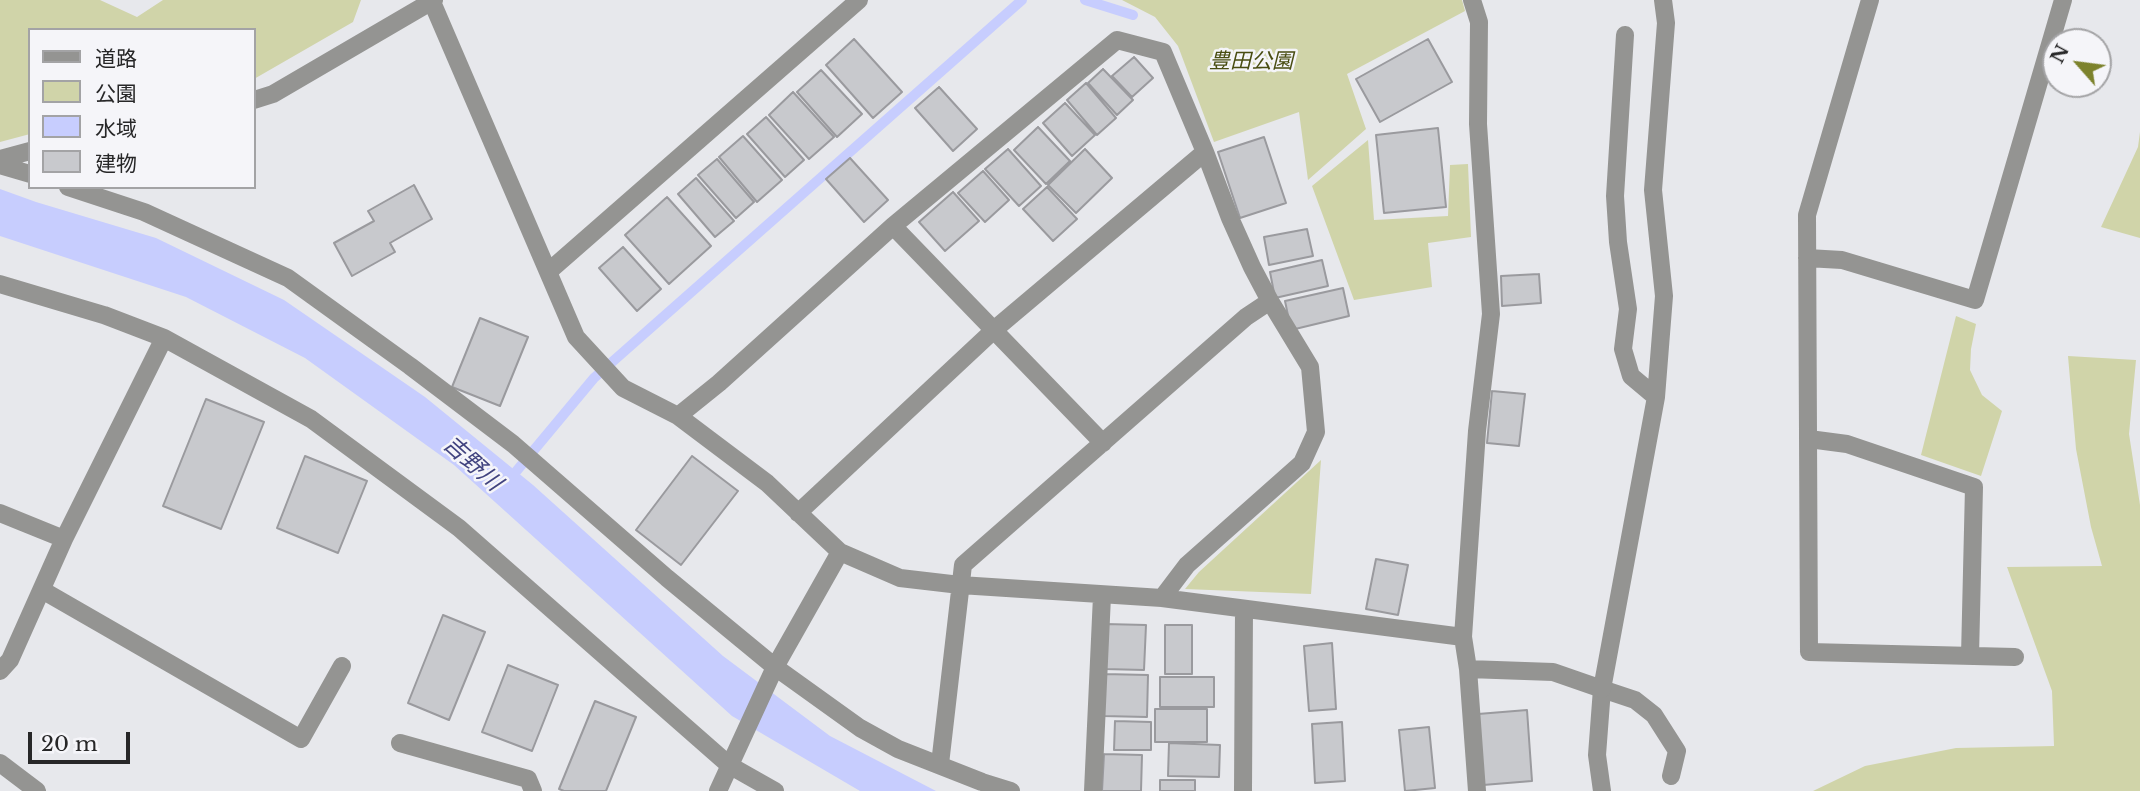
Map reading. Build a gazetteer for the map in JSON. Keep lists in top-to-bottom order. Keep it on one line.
{"water":["吉野川"],"parks":["豊田公園"],"legend":["道路","公園","水域","建物"],"scale_bar":"20 m","north":"top left"}
